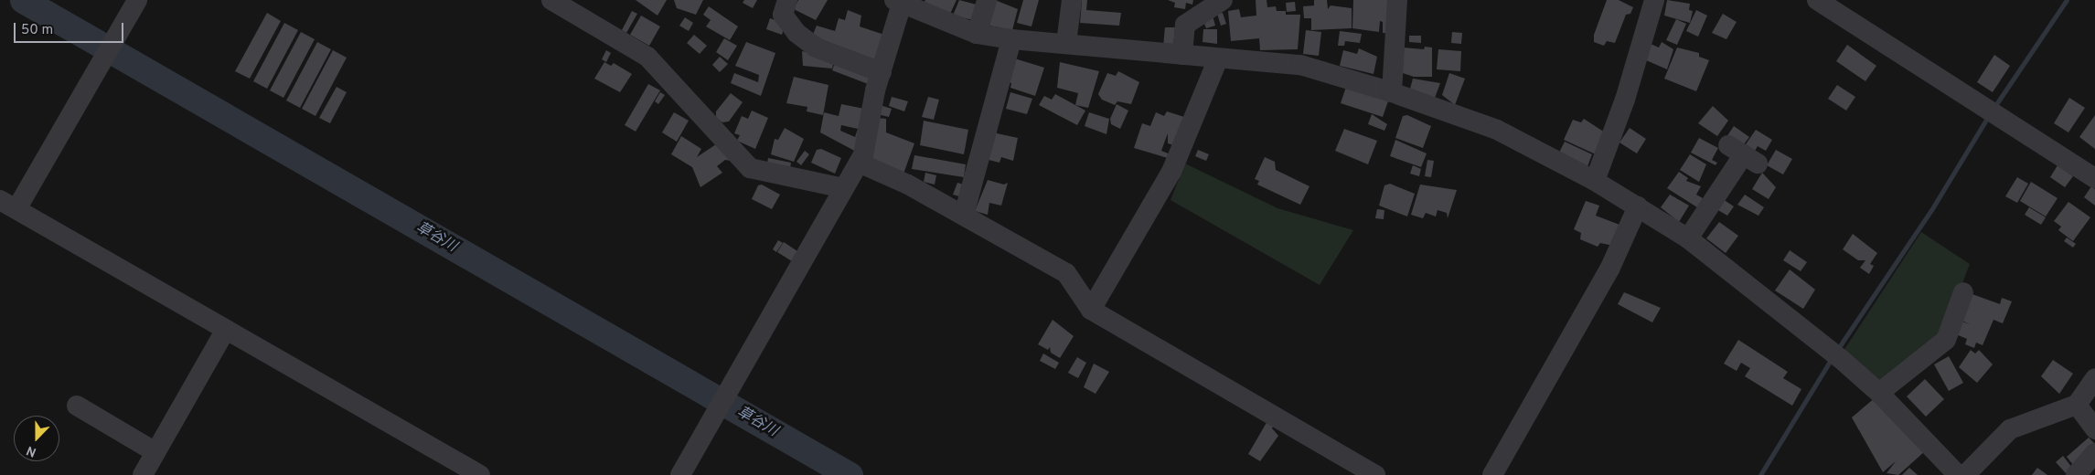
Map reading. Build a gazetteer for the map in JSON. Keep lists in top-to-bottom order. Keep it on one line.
{"water":["草谷川"],"scale_bar":"50 m","north":"bottom"}
